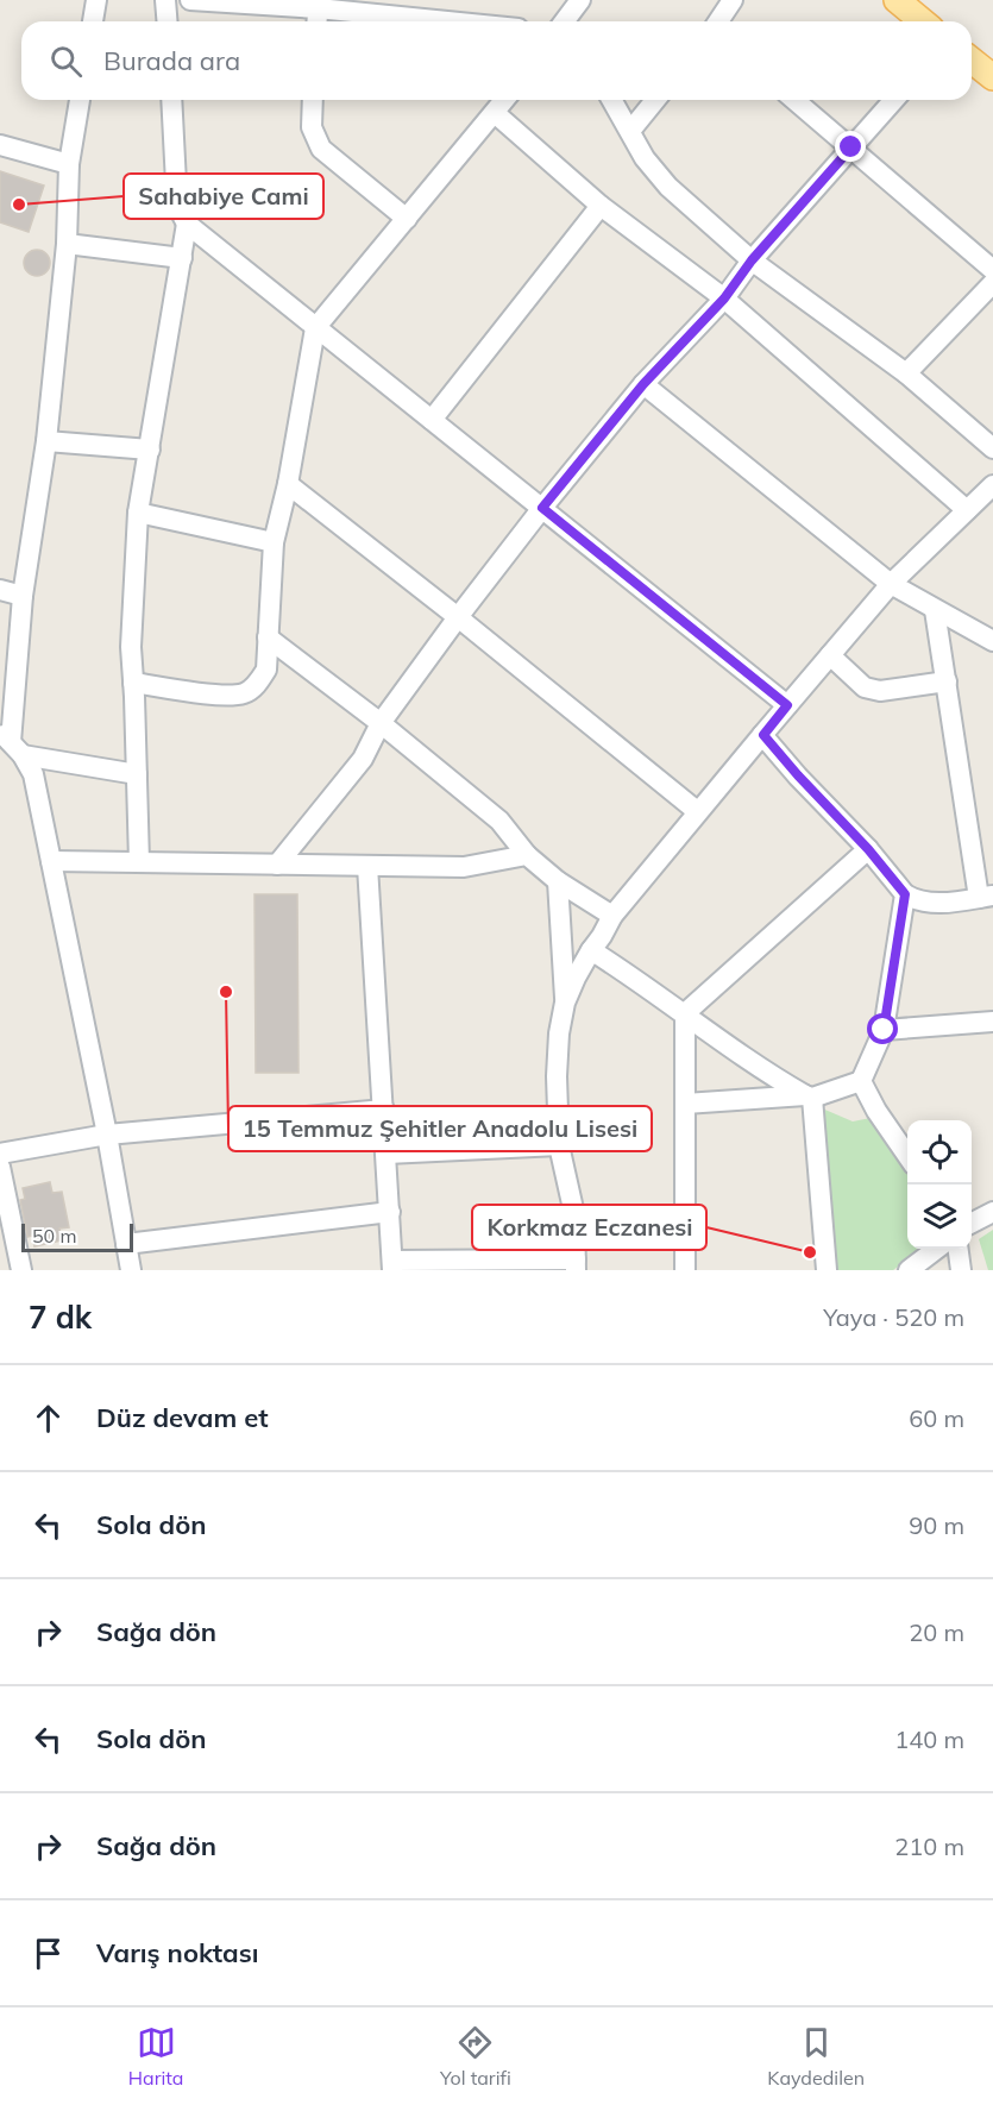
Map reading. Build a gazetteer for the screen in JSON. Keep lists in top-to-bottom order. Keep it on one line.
{"places":["Sahabiye Cami","15 Temmuz Şehitler Anadolu Lisesi","Korkmaz Eczanesi"],"scale_bar":"50 m","page":{"search":"Burada ara","scale":"50 m","heading":["7 dk","Yaya · 520 m"],"list":[["Düz devam et","60 m"],["Sola dön","90 m"],["Sağa dön","20 m"],["Sola dön","140 m"],["Sağa dön","210 m"],"Varış noktası"],"nav":["Harita","Yol tarifi","Kaydedilen"]}}
